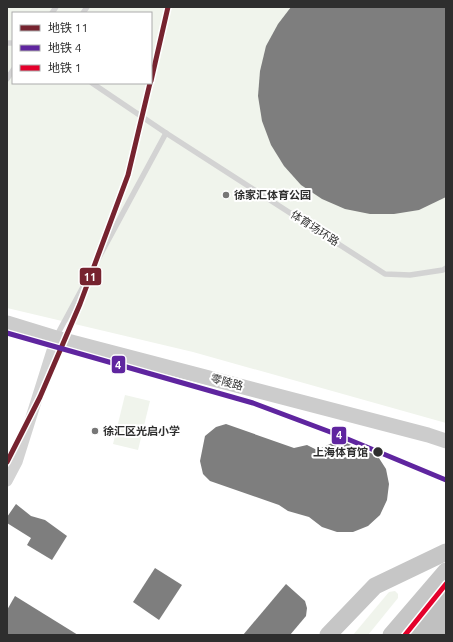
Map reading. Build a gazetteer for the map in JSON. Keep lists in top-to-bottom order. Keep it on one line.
{"streets":{"street":["零陵路"],"lane":["体育场环路"]},"places":["徐家汇体育公园","徐汇区光启小学","上海体育馆"],"lines":["metro line 11","metro line 4","metro line 1"],"legend":["地铁 11","地铁 4","地铁 1"]}
